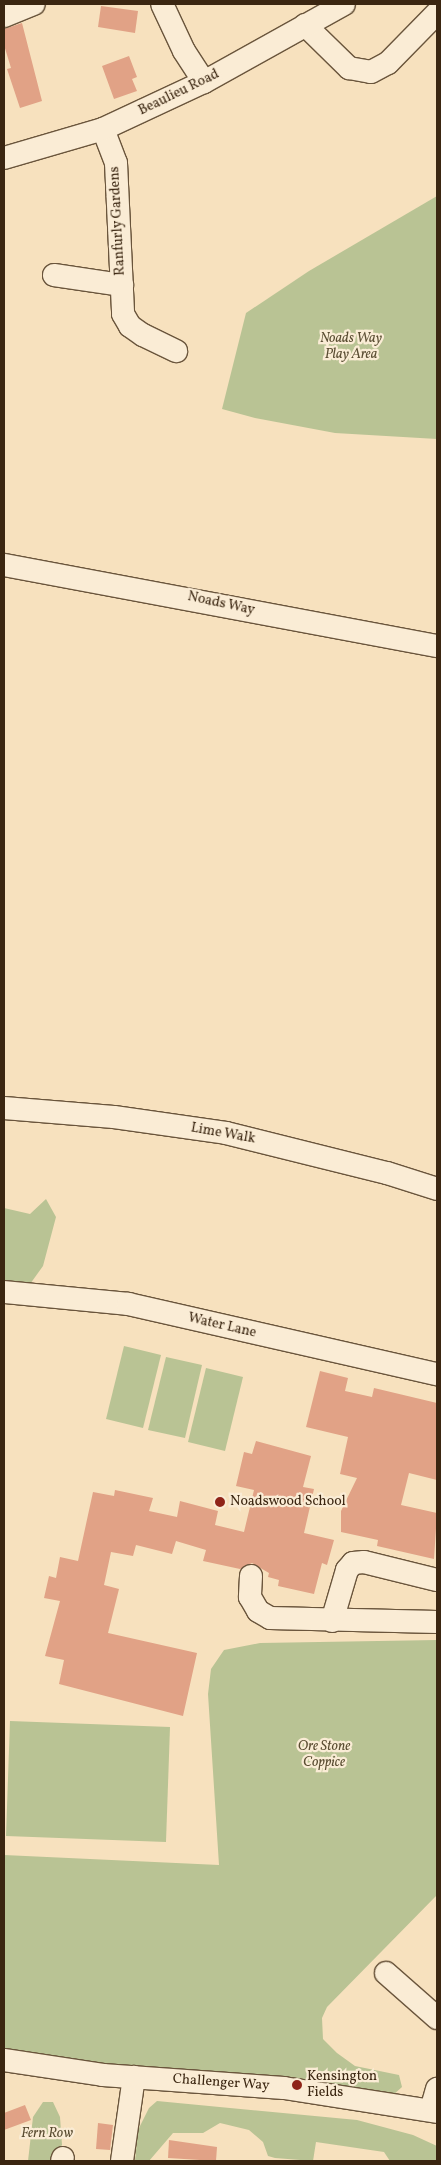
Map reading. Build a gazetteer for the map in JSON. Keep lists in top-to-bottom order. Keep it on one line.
{"streets":{"street":["Beaulieu Road","Ranfurly Gardens","Noads Way","Lime Walk","Water Lane","Challenger Way"]},"crossings":[["Beaulieu Road","Ranfurly Gardens"]],"parks":["Noads Way Play Area","Ore Stone Coppice","Fern Row"],"places":["Noadswood School","Kensington Fields"]}
